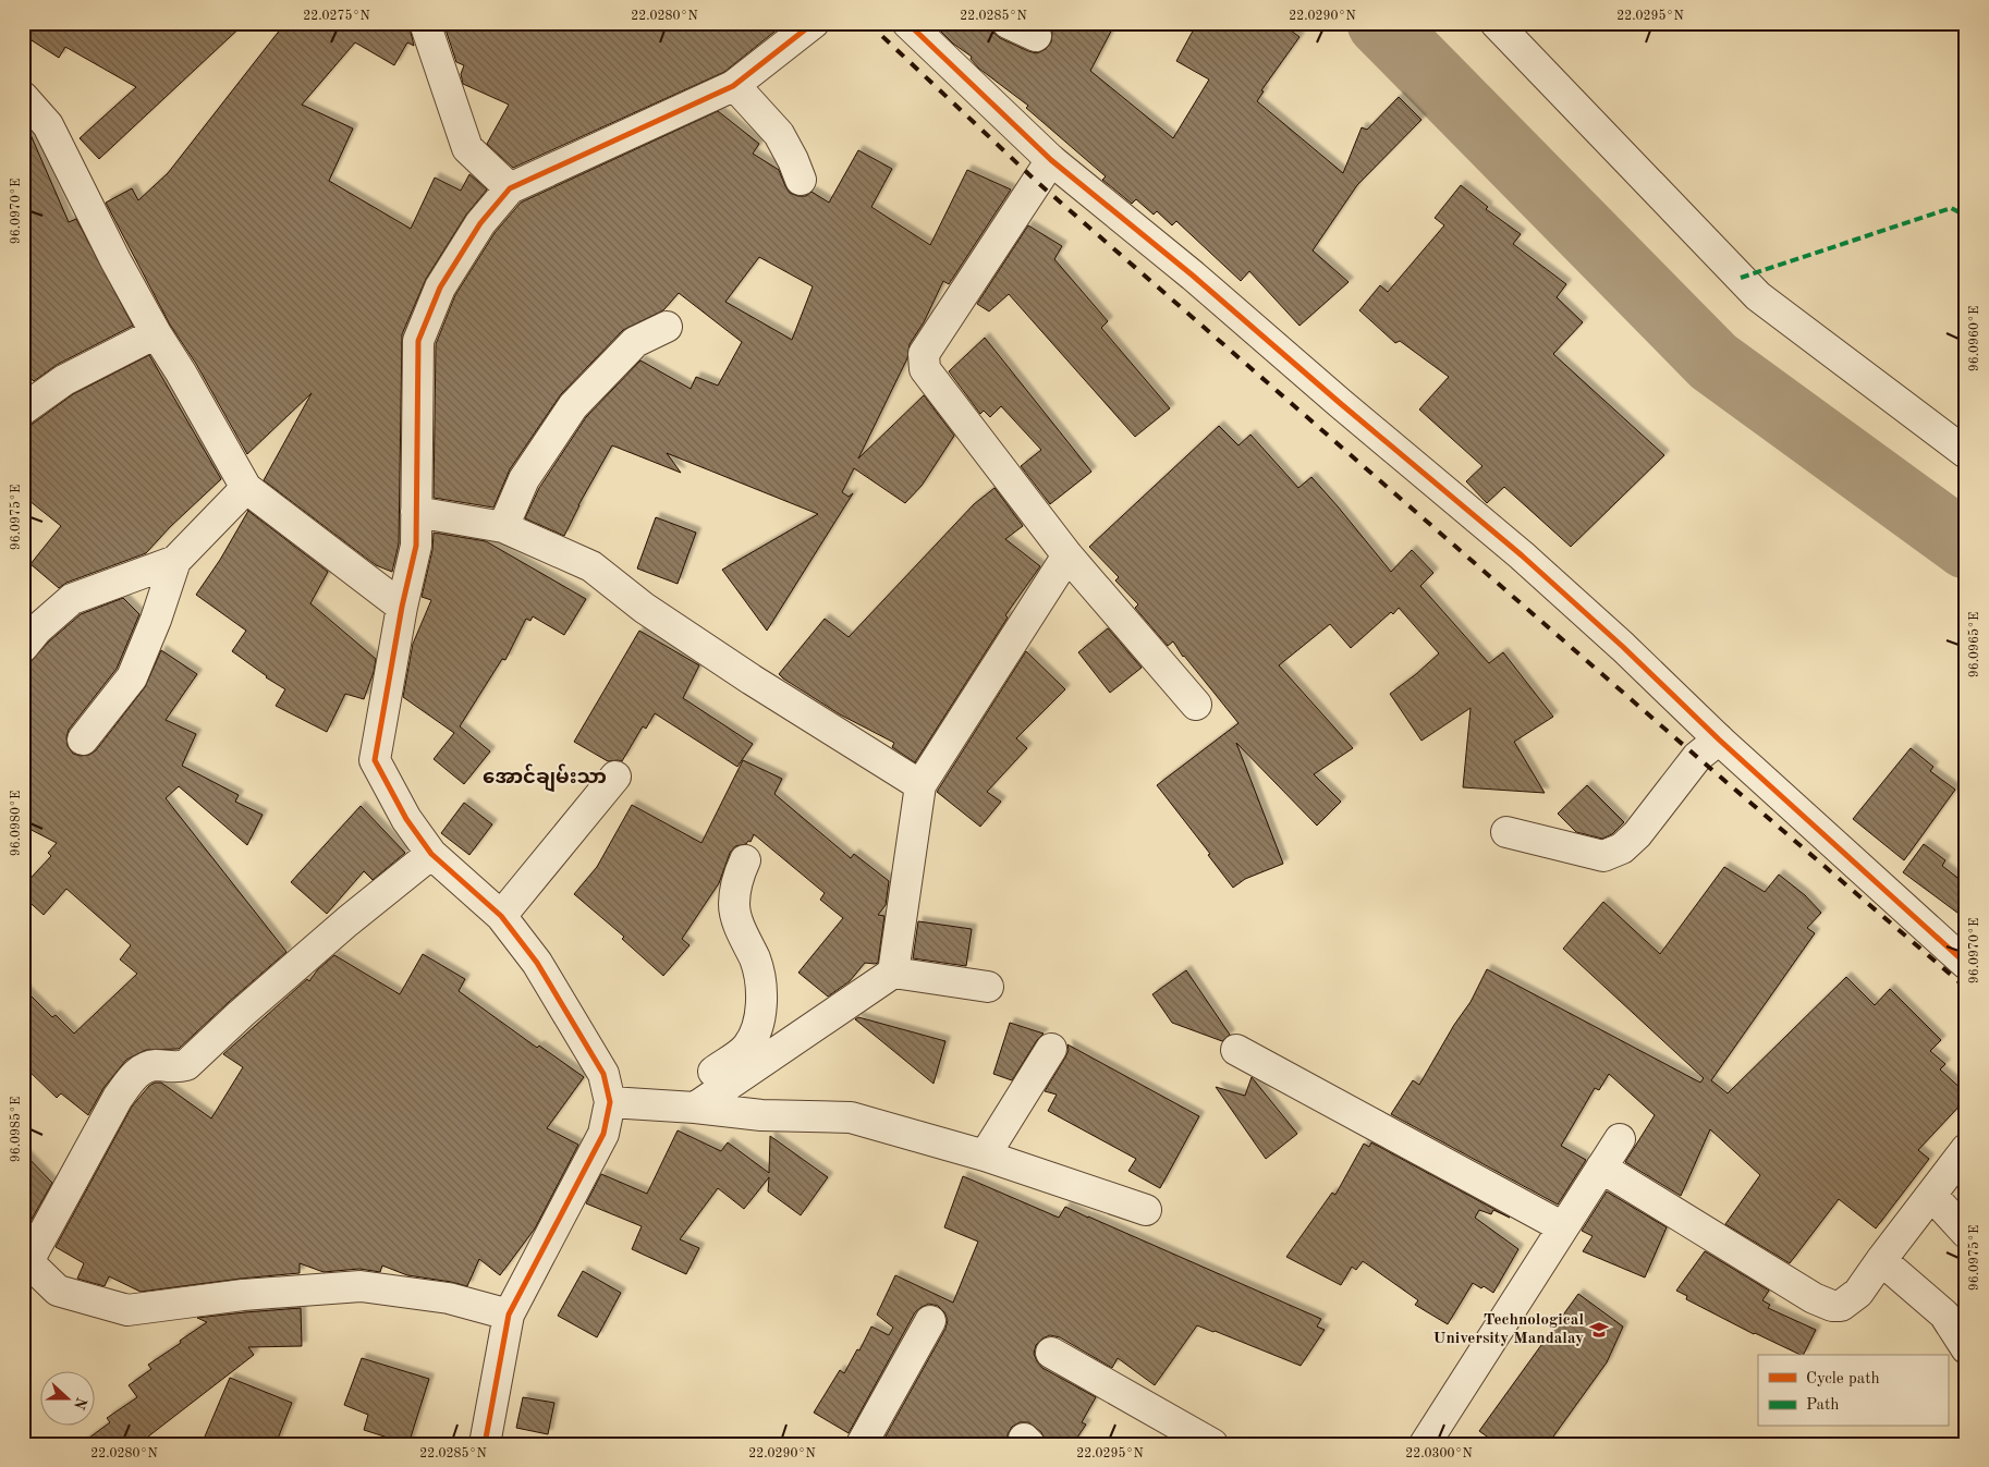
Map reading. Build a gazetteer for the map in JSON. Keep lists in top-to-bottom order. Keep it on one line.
{"districts":["အောင်ချမ်းသာ"],"places":{"school or university":["Technological University Mandalay"]},"legend":["Cycle path","Path"],"north":"right","coordinates":["22.0275°N","22.0280°N","22.0285°N","22.0290°N","22.0295°N","96.0970°E","96.0960°E","96.0975°E","96.0965°E","96.0980°E","96.0985°E","22.0300°N"]}
